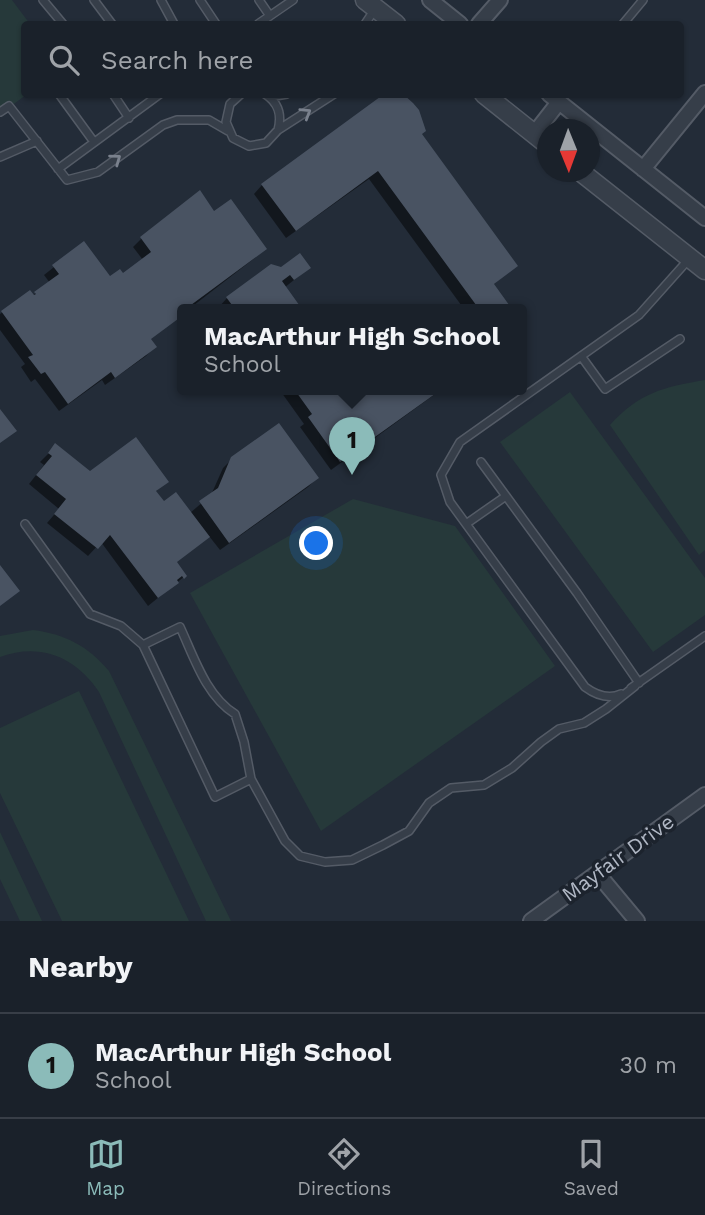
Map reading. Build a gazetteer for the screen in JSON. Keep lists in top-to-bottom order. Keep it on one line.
{"streets":{"street":["Mayfair Drive"]},"north":"bottom","page":{"search":"Search here","popup":["MacArthur High School","School"],"pins":"1","heading":"Nearby","list":[{"mark":"1","name":"MacArthur High School","note":"School","value":"30 m"}],"nav":["Map","Directions","Saved"]}}
